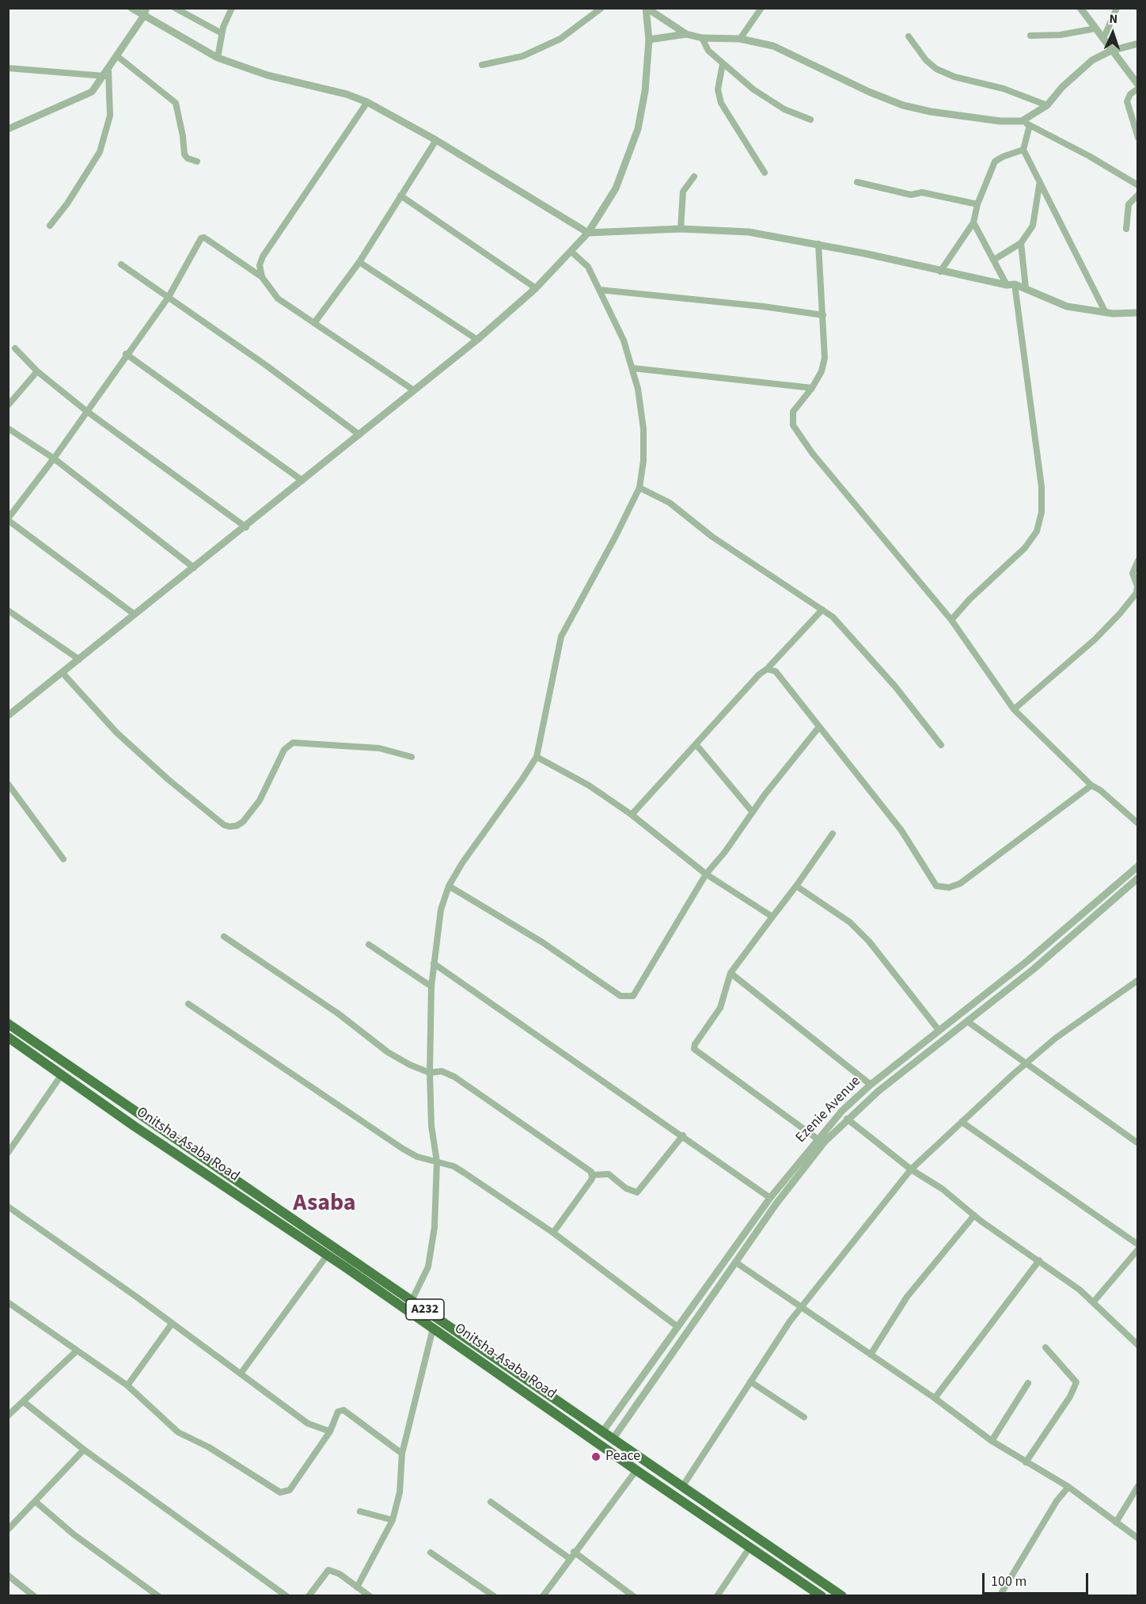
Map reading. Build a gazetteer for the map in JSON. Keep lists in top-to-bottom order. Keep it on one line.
{"streets":{"highway":["Onitsha-Asaba Road","A232"],"street":["Ezenie Avenue"]},"crossings":[["Ezenie Avenue","A232"]],"districts":["Asaba"],"places":["Peace"],"scale_bar":"100 m","north":"top"}
